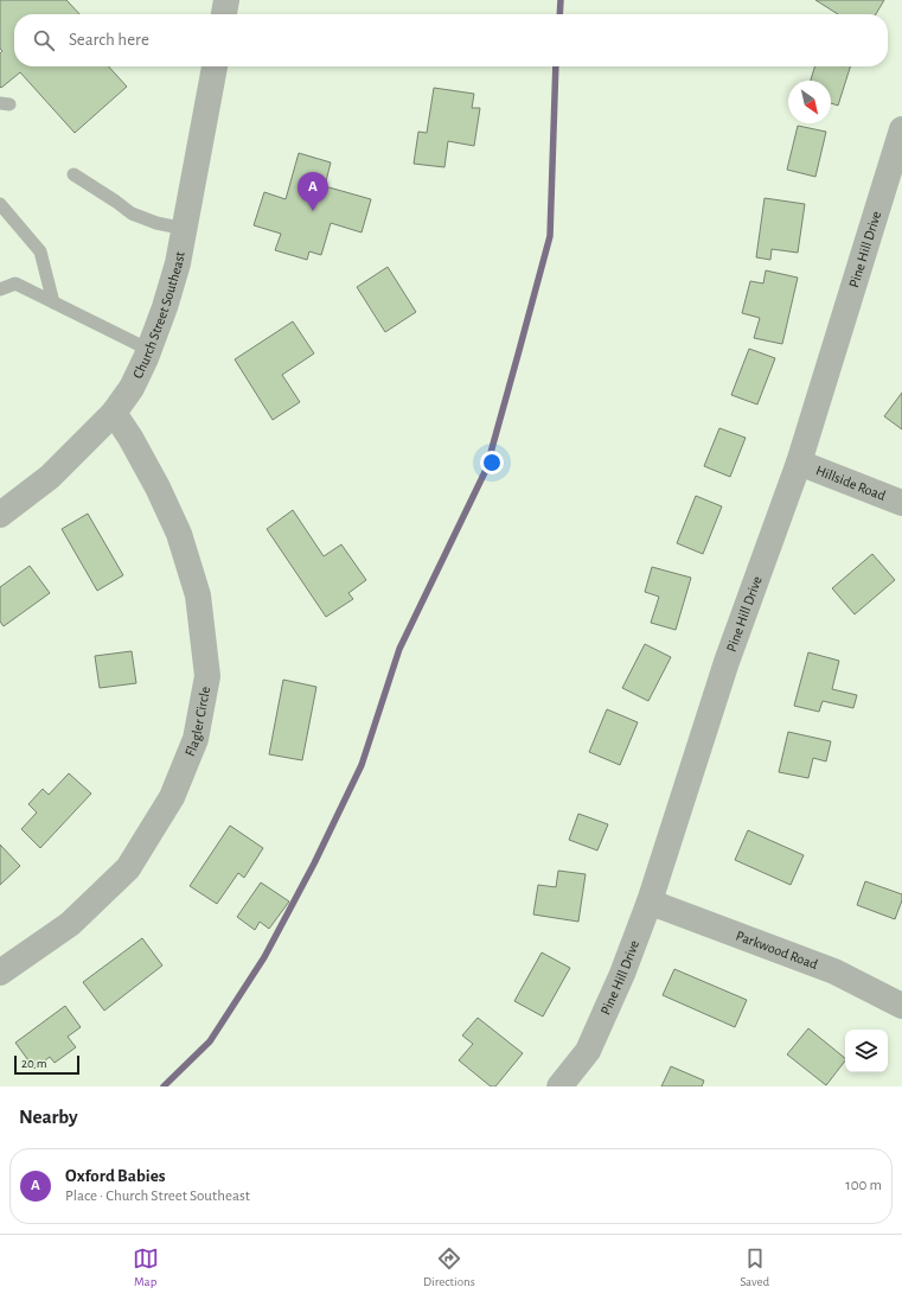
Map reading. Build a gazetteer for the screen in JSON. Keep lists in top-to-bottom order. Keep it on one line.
{"streets":{"street":["Pine Hill Drive","Church Street Southeast","Hillside Road","Flagler Circle","Parkwood Road"]},"crossings":[["Pine Hill Drive","Hillside Road"],["Pine Hill Drive","Parkwood Road"],["Church Street Southeast","Flagler Circle"]],"scale_bar":"20 m","north":"bottom right","page":{"search":"Search here","pins":"A","scale":"20 m","heading":"Nearby","list":[{"mark":"A","name":"Oxford Babies","note":"Place · Church Street Southeast","value":"100 m"}],"nav":["Map","Directions","Saved"]}}
